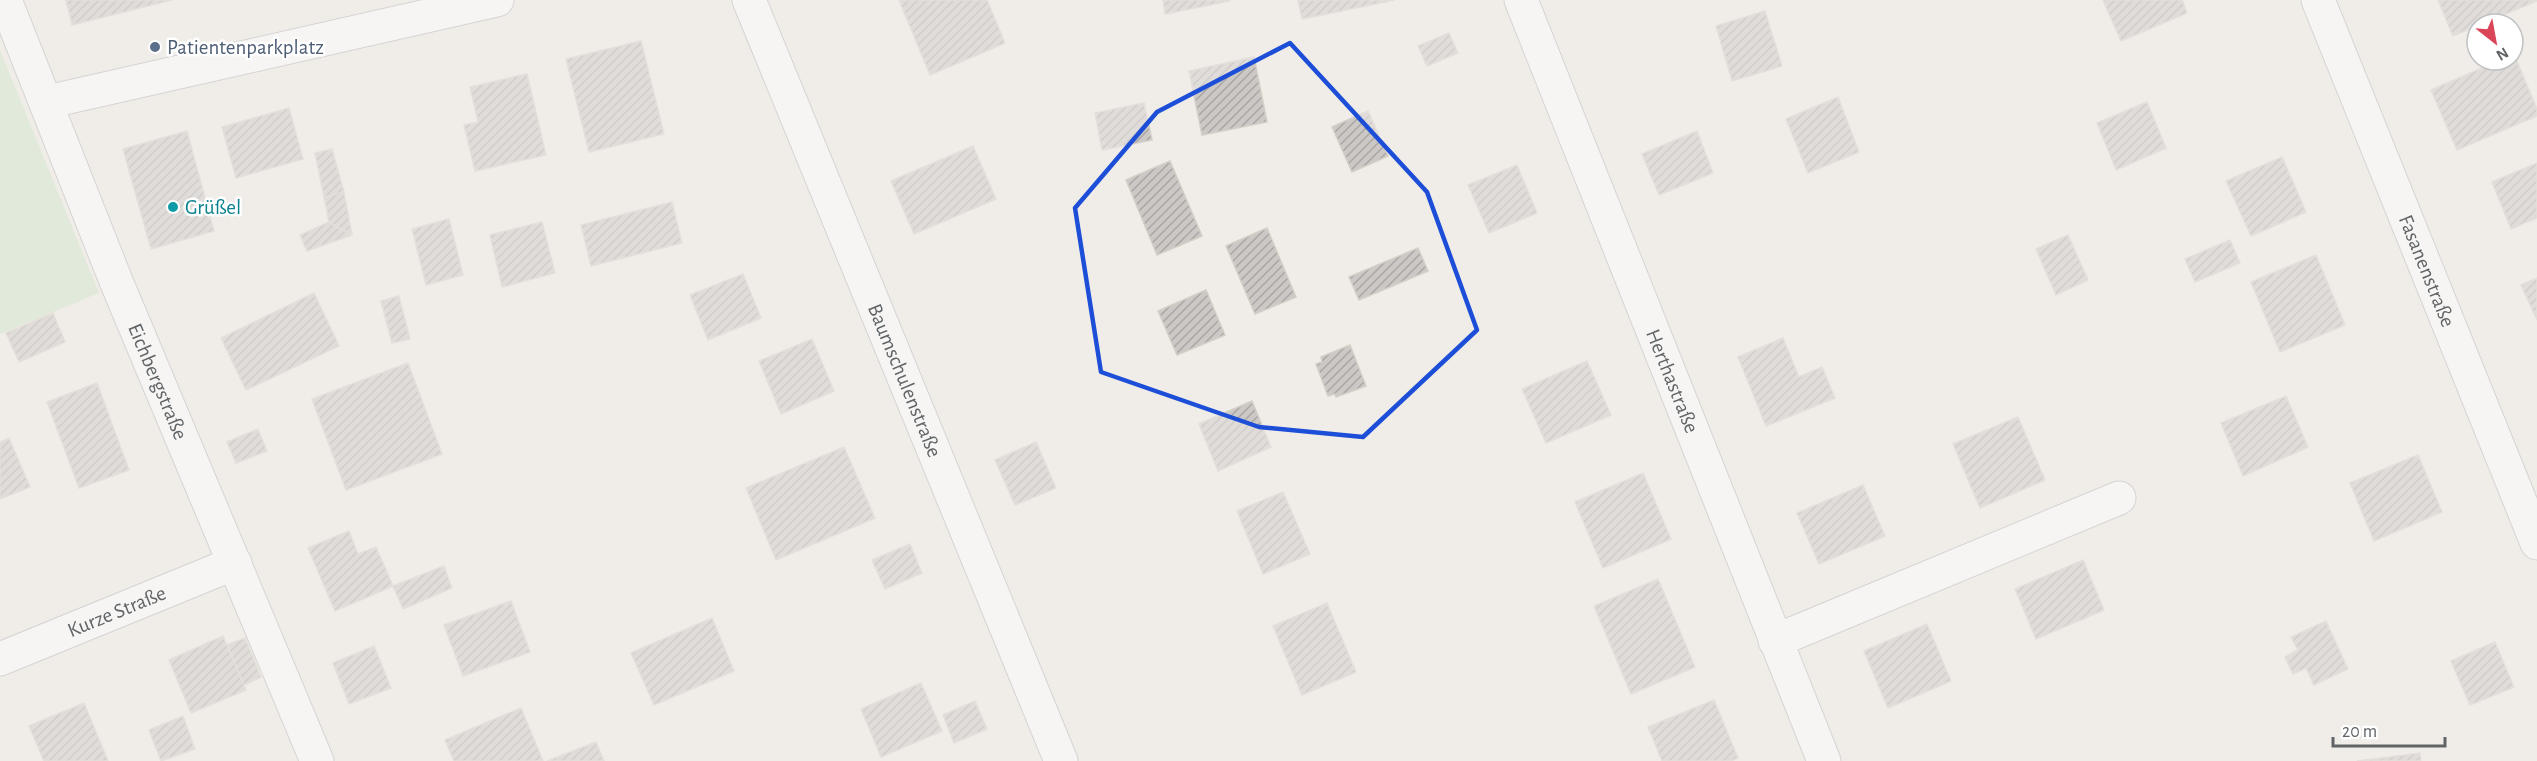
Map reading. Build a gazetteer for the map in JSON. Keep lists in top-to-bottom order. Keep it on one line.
{"streets":{"street":["Fasanenstraße","Baumschulenstraße","Herthastraße","Eichbergstraße","Kurze Straße"]},"crossings":[["Eichbergstraße","Kurze Straße"]],"places":["Patientenparkplatz","Grüßel"],"scale_bar":"20 m","north":"bottom right"}
